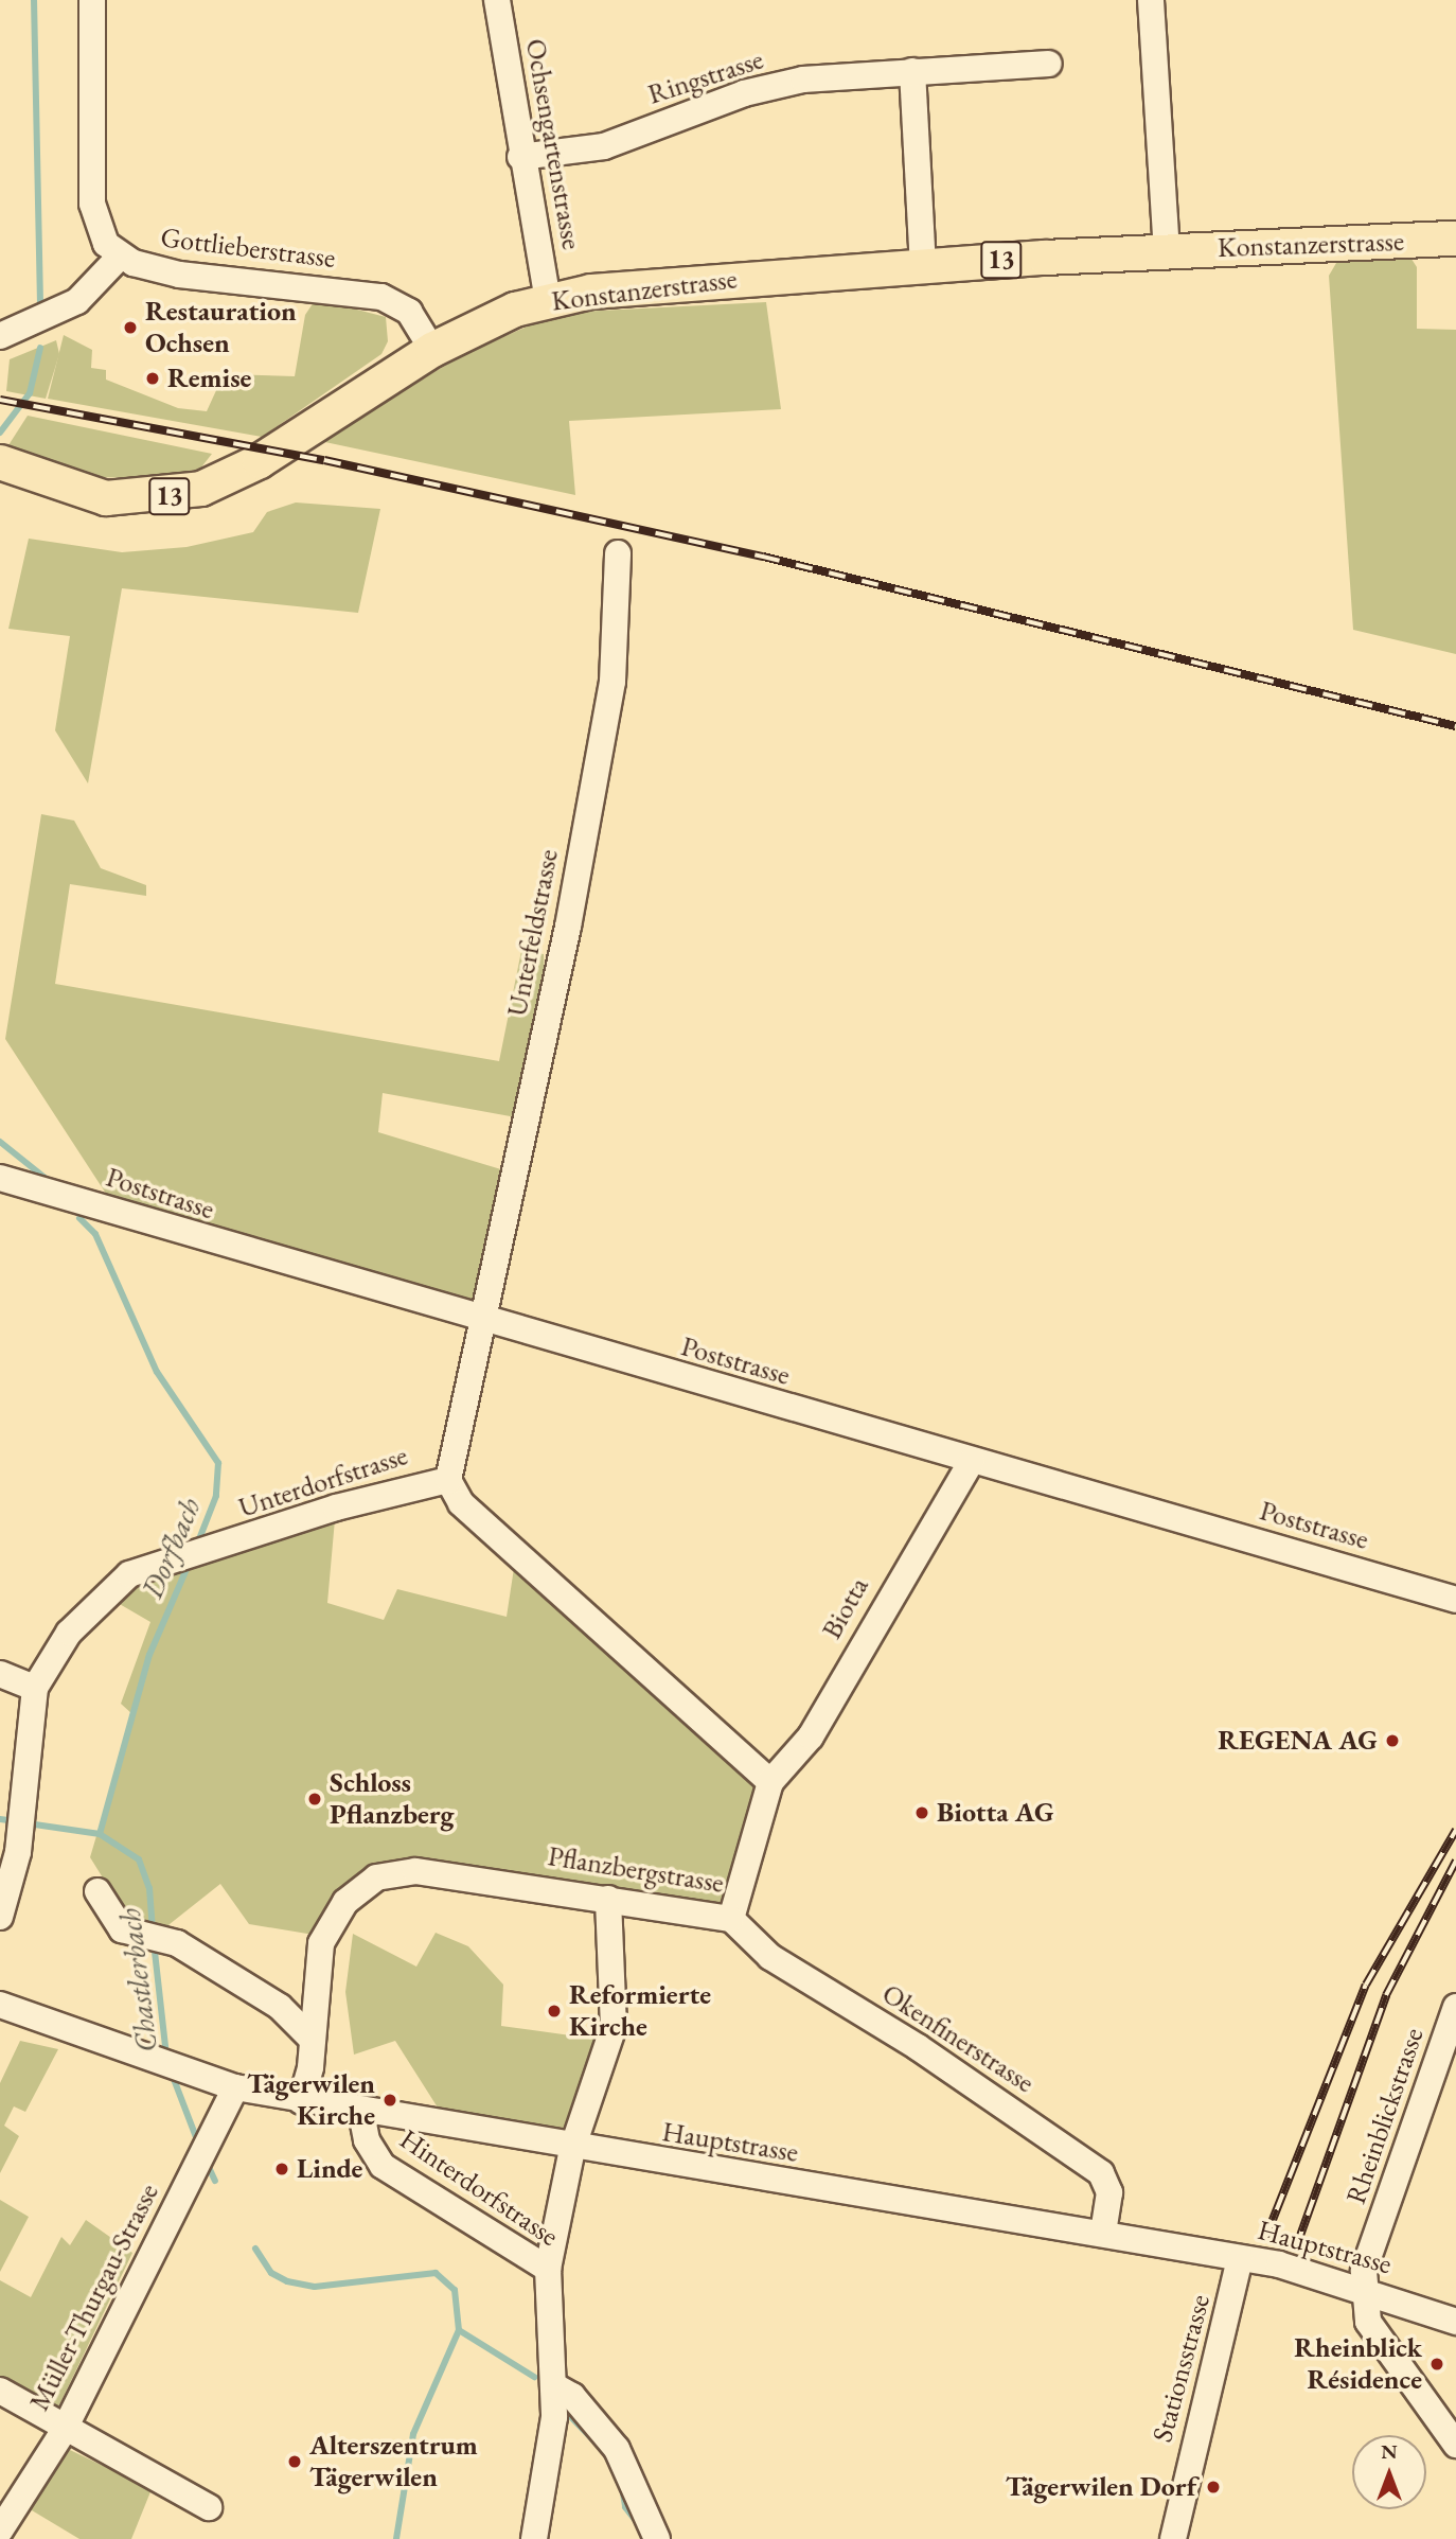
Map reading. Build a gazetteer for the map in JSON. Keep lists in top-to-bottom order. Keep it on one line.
{"streets":{"main road":["Konstanzerstrasse","13"],"street":["Ringstrasse","Ochsengartenstrasse","Gottlieberstrasse","Unterfeldstrasse","Poststrasse","Unterdorfstrasse","Biotta","Pflanzbergstrasse","Okenfinerstrasse","Rheinblickstrasse","Hauptstrasse","Hinterdorfstrasse","Müller-Thurgau-Strasse","Stationsstrasse"]},"crossings":[["Ringstrasse","Ochsengartenstrasse"],["Ochsengartenstrasse","Konstanzerstrasse"],["Konstanzerstrasse","Gottlieberstrasse"],["Unterfeldstrasse","Poststrasse"],["Unterfeldstrasse","Unterdorfstrasse"],["Poststrasse","Unterdorfstrasse"],["Poststrasse","Biotta"],["Biotta","Pflanzbergstrasse"],["Pflanzbergstrasse","Okenfinerstrasse"],["Pflanzbergstrasse","Hauptstrasse"],["Okenfinerstrasse","Hauptstrasse"],["Rheinblickstrasse","Hauptstrasse"],["Hauptstrasse","Hinterdorfstrasse"],["Hauptstrasse","Müller-Thurgau-Strasse"],["Hauptstrasse","Stationsstrasse"]],"water":["Dorfbach","Chastlerbach"],"places":["Restauration Ochsen","Remise","REGENA AG","Schloss Pflanzberg","Biotta AG","Reformierte Kirche","Tägerwilen Kirche","Linde","Rheinblick Résidence","Alterszentrum Tägerwilen","Tägerwilen Dorf"],"north":"top"}
